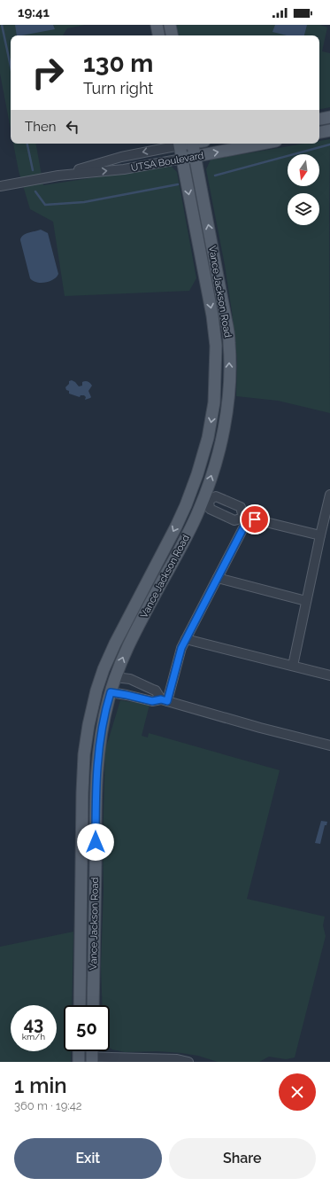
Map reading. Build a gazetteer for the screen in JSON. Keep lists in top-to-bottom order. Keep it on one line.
{"streets":{"main road":["UTSA Boulevard","Vance Jackson Road"]},"crossings":[["UTSA Boulevard","Vance Jackson Road"]],"north":"bottom","page":{"status":"19:41","turn":["130 m","Turn right"],"then":"Then","speed":"43 km/h","limit":"50","heading":["1 min","360 m · 19:42"],"buttons":["Exit","Share"]}}
